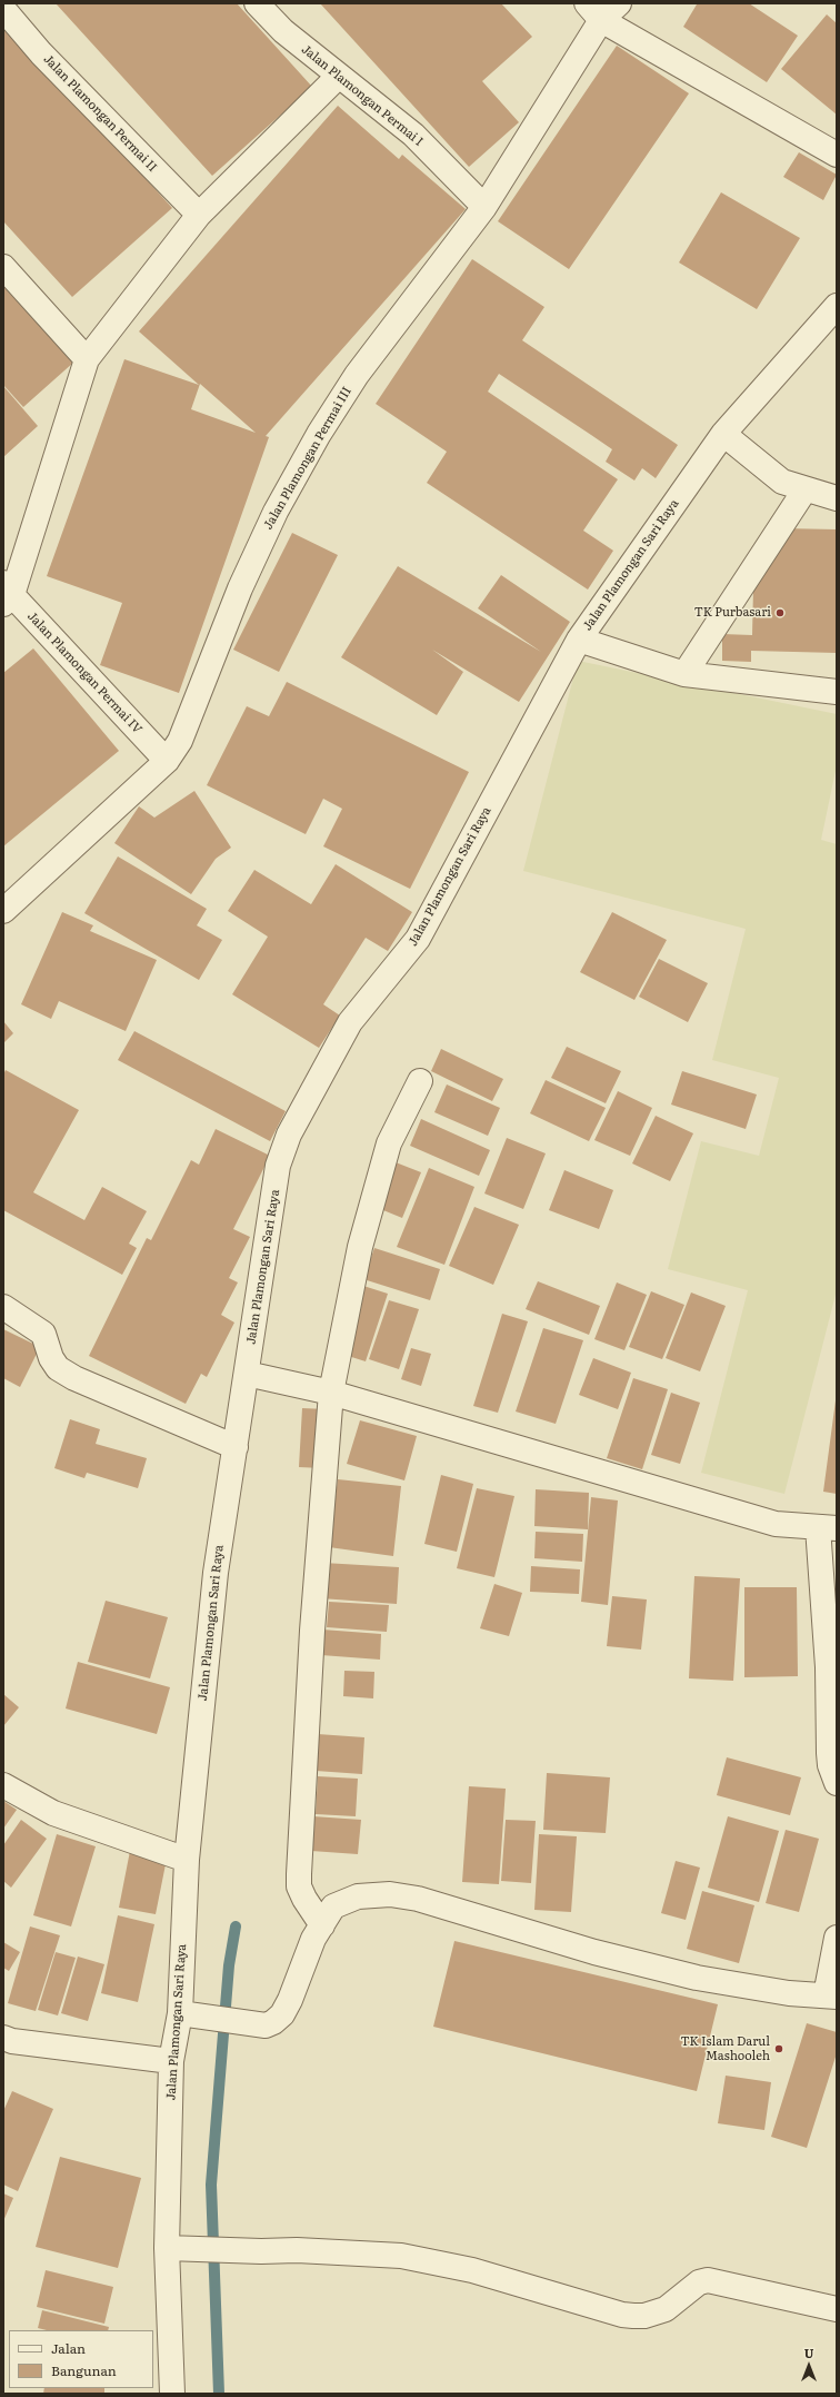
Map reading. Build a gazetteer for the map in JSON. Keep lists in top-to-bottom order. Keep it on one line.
{"streets":{"street":["Jalan Plamongan Permai I","Jalan Plamongan Permai II","Jalan Plamongan Permai III","Jalan Plamongan Sari Raya","Jalan Plamongan Permai IV"]},"crossings":[["Jalan Plamongan Permai I","Jalan Plamongan Permai III"],["Jalan Plamongan Permai III","Jalan Plamongan Permai IV"]],"places":["TK Purbasari","TK Islam Darul Mashooleh"],"legend":["Jalan","Bangunan"],"north":"top"}
